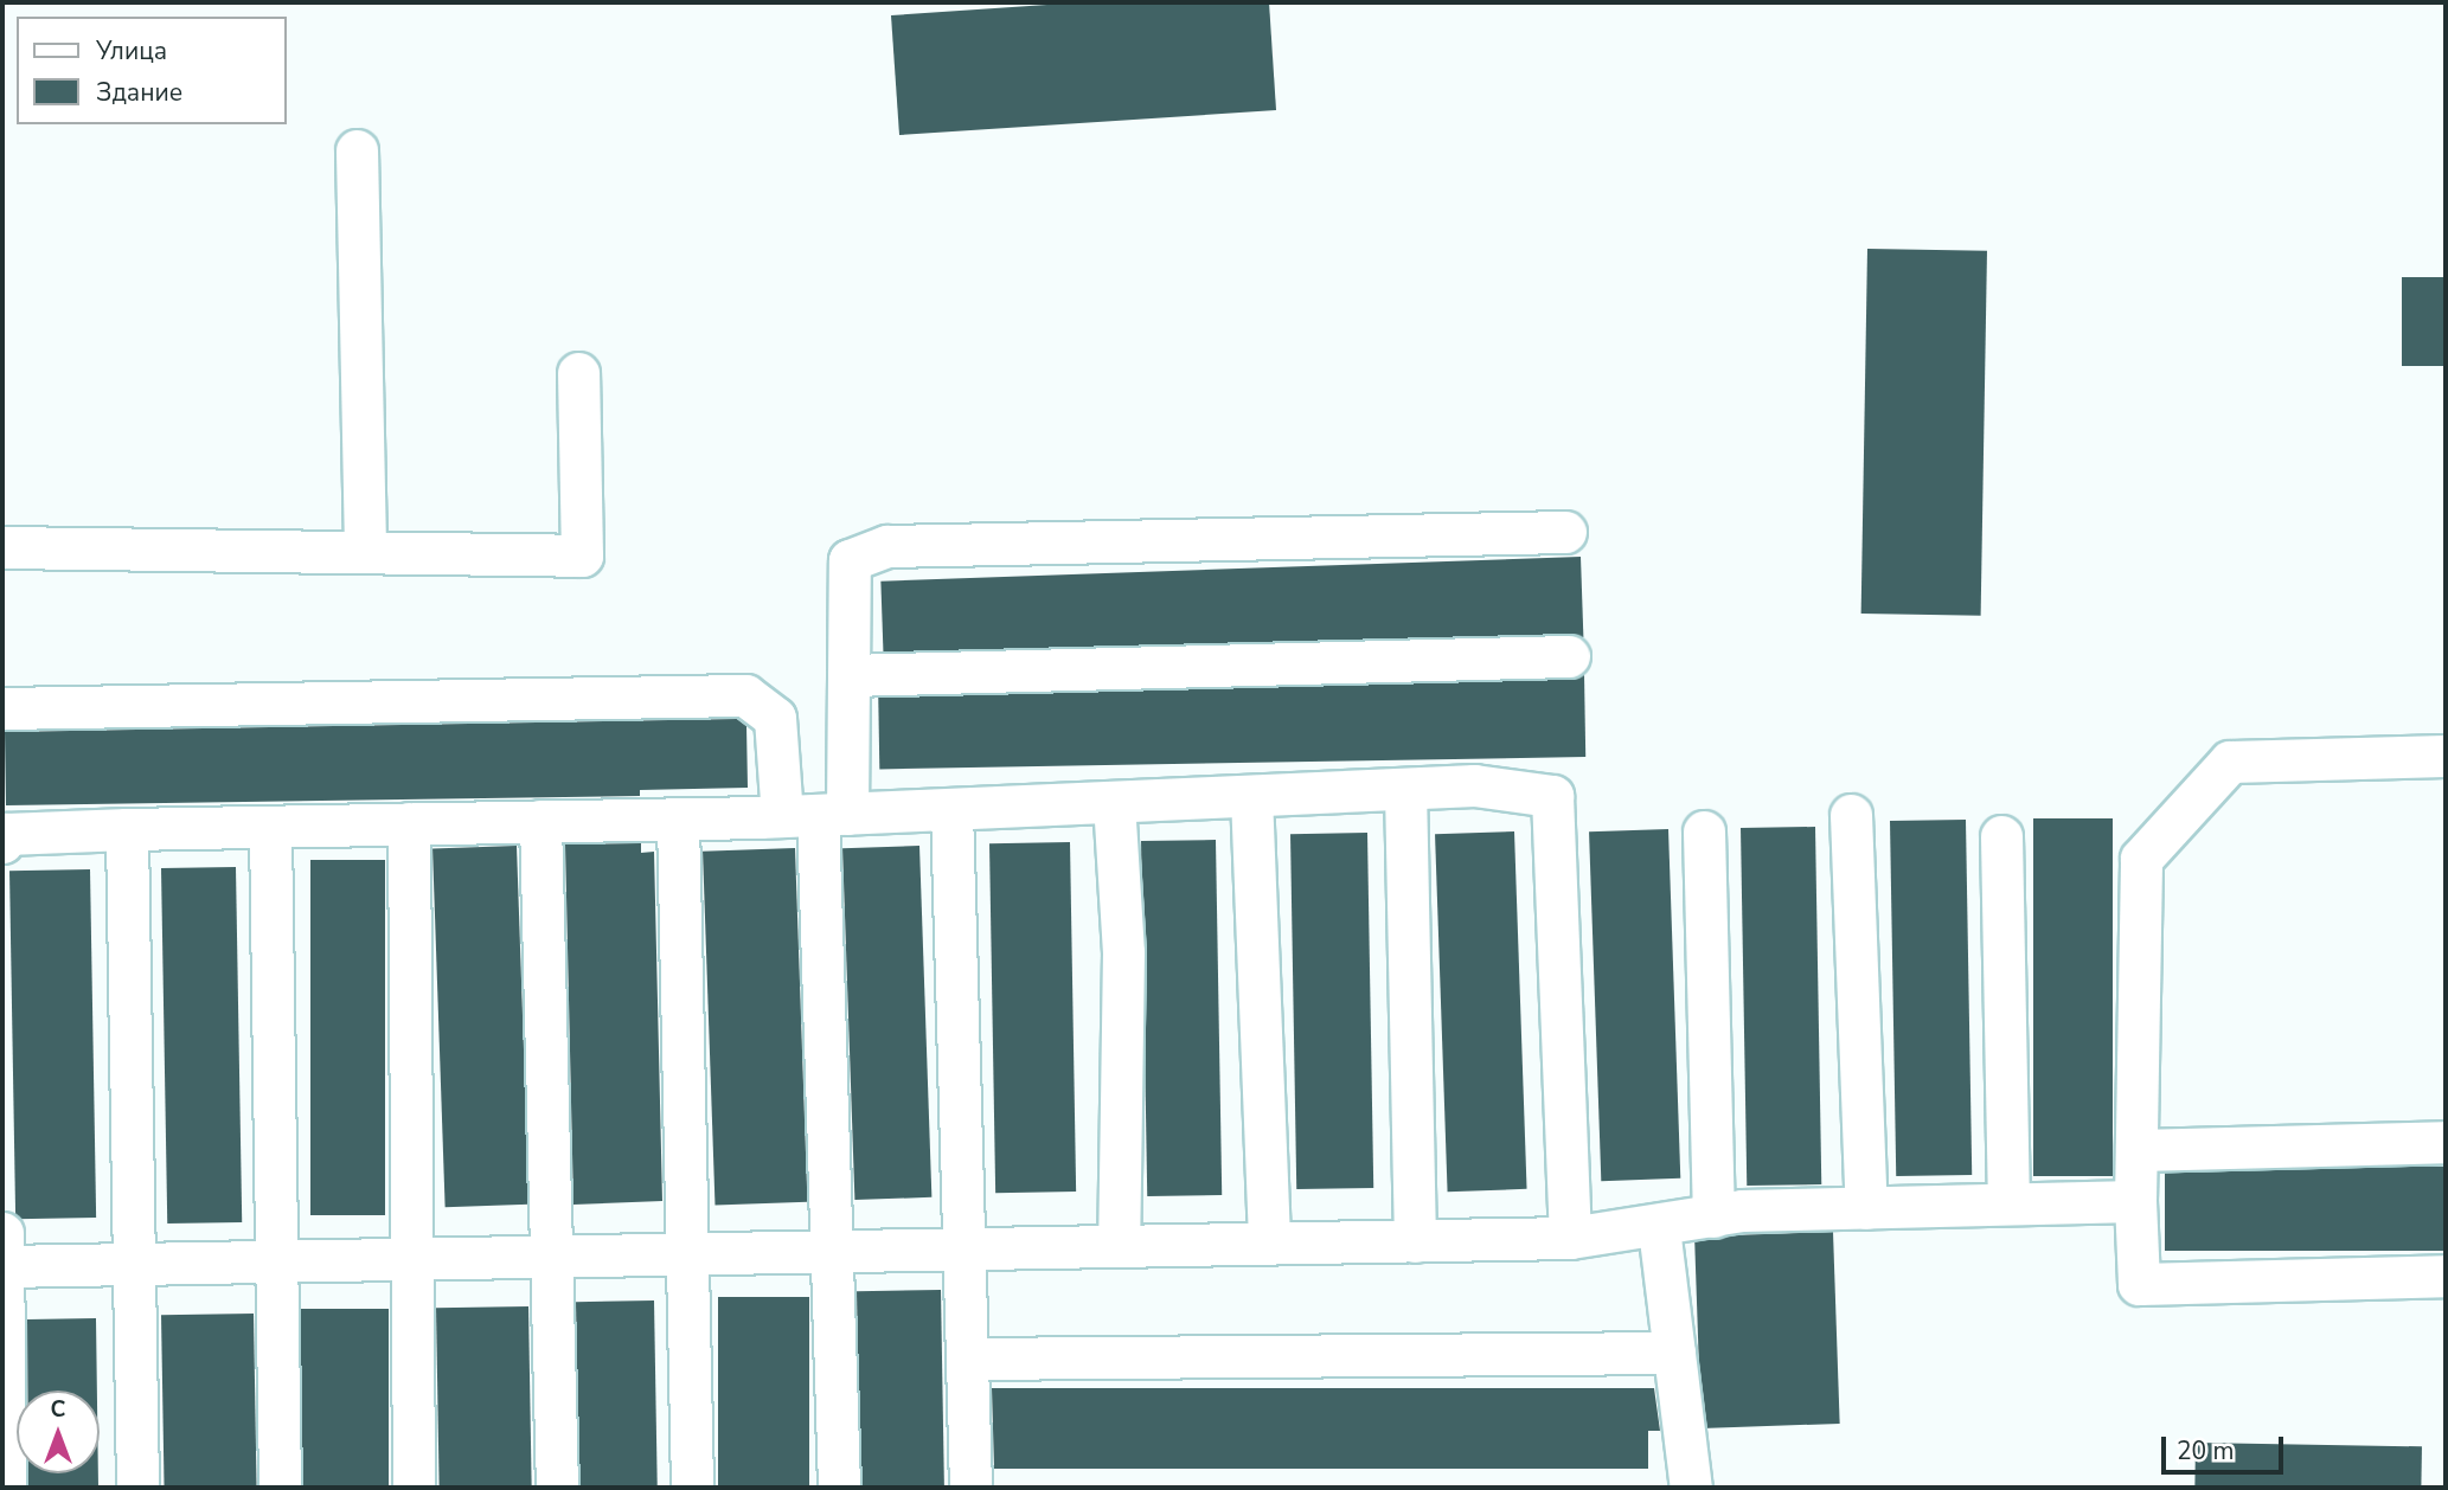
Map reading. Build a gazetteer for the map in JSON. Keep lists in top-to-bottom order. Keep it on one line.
{"legend":["Улица","Здание"],"scale_bar":"20 m","north":"top"}
